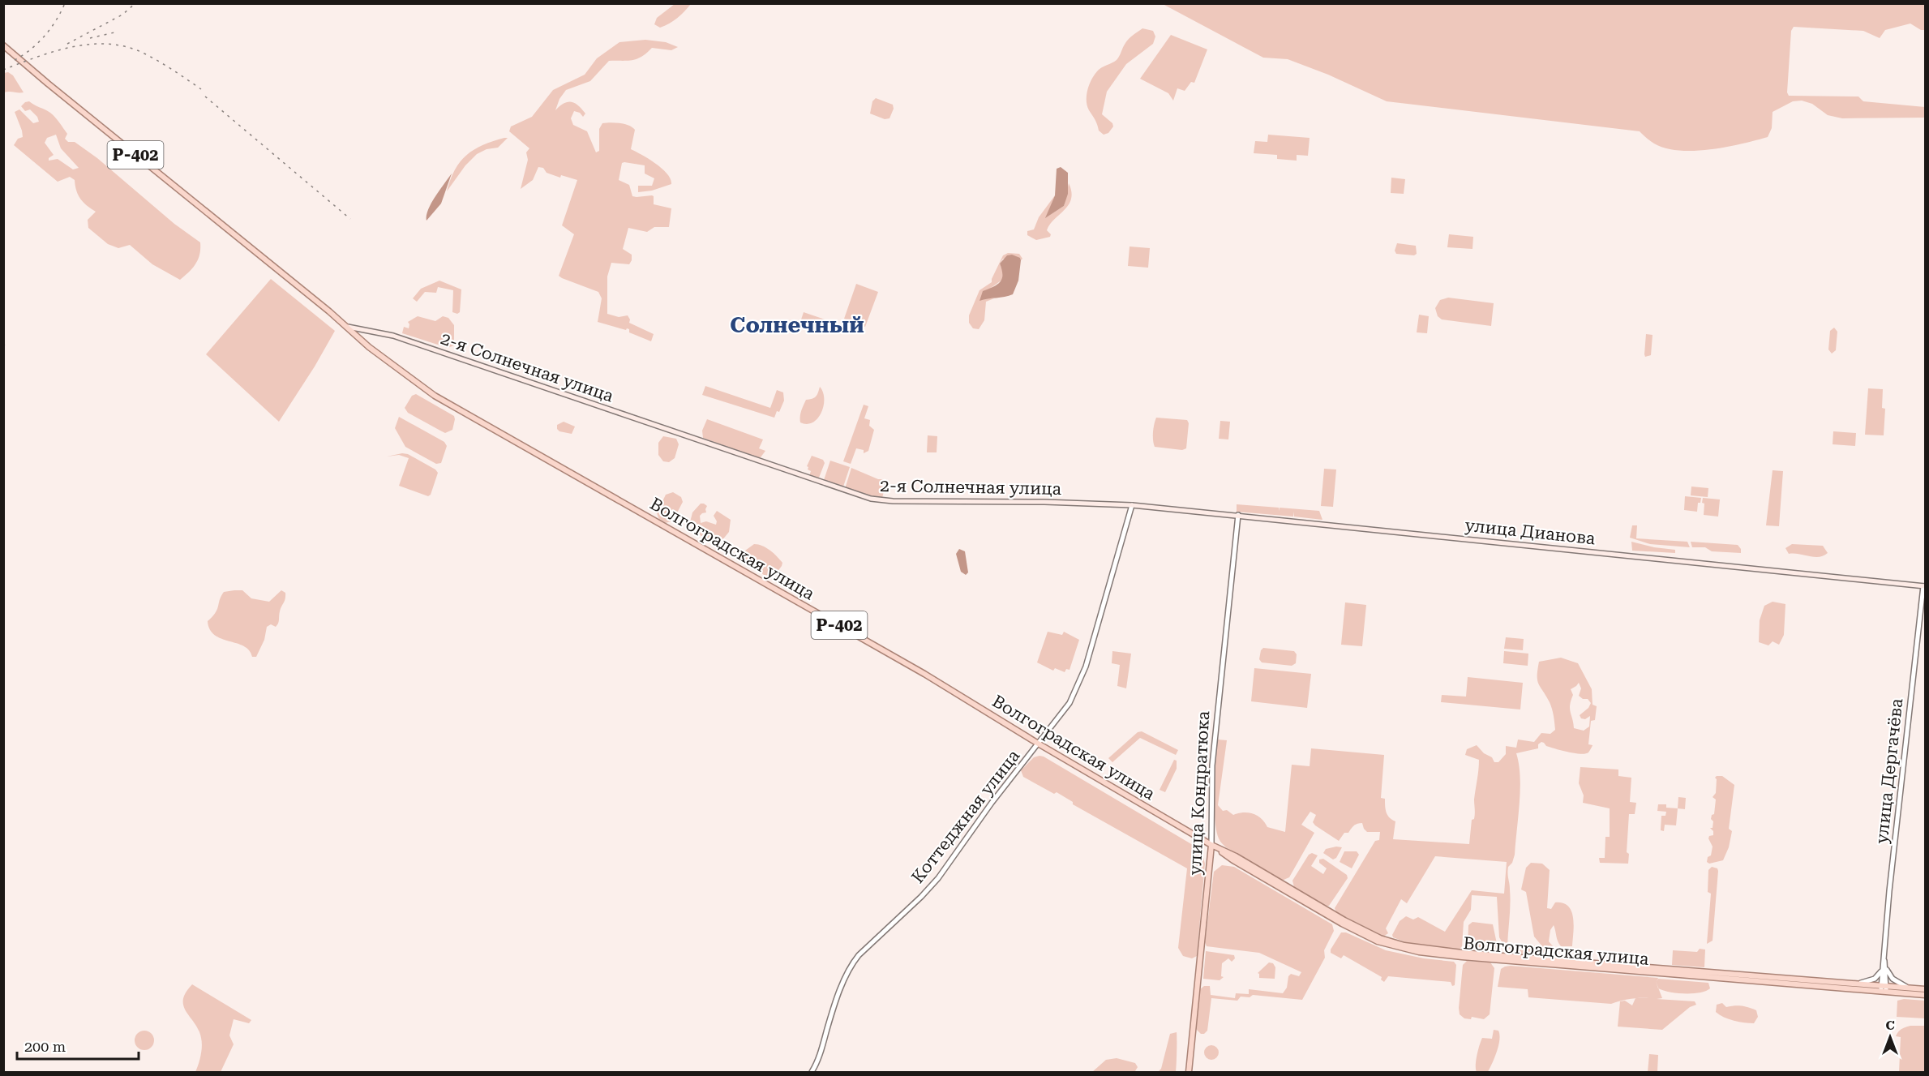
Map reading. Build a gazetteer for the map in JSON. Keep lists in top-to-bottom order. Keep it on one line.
{"streets":{"main road":["Р-402","2-я Солнечная улица","улица Дианова","Волгоградская улица","улица Кондратюка"],"street":["улица Дергачёва","Коттеджная улица"]},"crossings":[["2-я Солнечная улица","улица Дианова"],["2-я Солнечная улица","Волгоградская улица"],["2-я Солнечная улица","Коттеджная улица"],["улица Дианова","улица Дергачёва"],["улица Дианова","улица Кондратюка"],["улица Дианова","Коттеджная улица"],["Волгоградская улица","улица Дергачёва"],["Волгоградская улица","улица Кондратюка"],["Волгоградская улица","Коттеджная улица"]],"districts":["Солнечный"],"scale_bar":"200 m","north":"top"}
